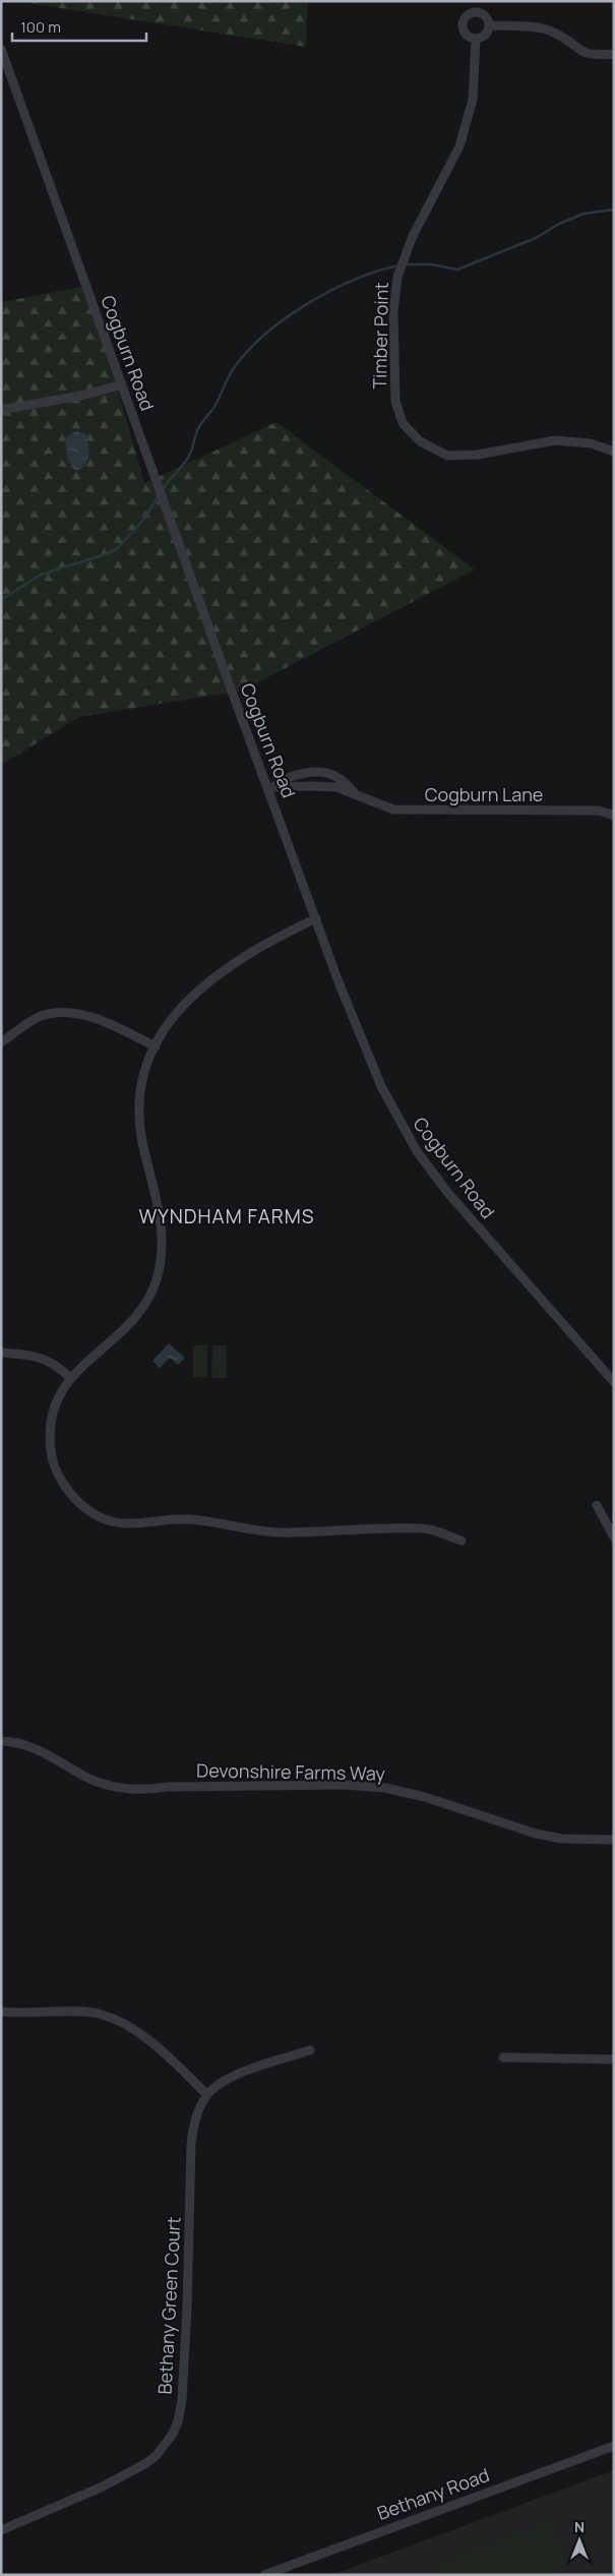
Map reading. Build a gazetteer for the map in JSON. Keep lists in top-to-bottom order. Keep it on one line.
{"streets":{"street":["Timber Point","Cogburn Road","Cogburn Lane","Devonshire Farms Way","Bethany Green Court","Bethany Road"]},"crossings":[["Cogburn Road","Cogburn Lane"]],"districts":["WYNDHAM FARMS"],"scale_bar":"100 m","north":"top"}
